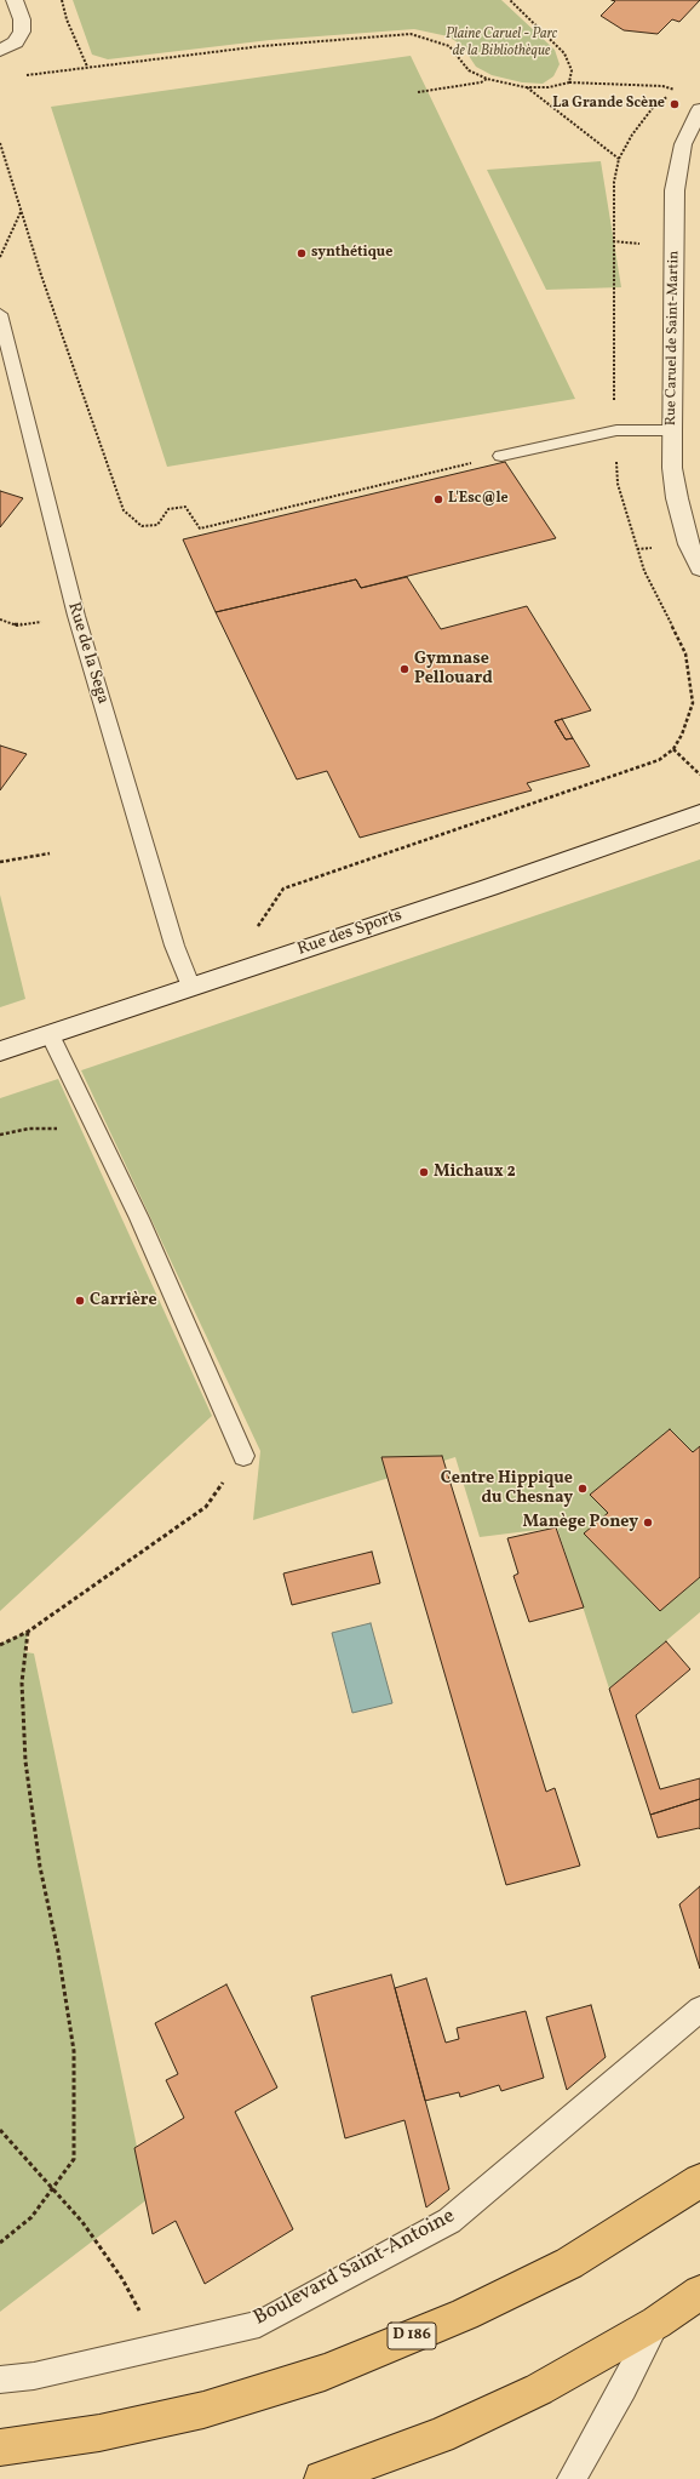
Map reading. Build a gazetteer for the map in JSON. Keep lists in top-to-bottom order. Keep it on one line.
{"streets":{"main road":["D 186"],"street":["Rue Caruel de Saint-Martin","Rue des Sports"],"lane":["Rue de la Sega","Boulevard Saint-Antoine"]},"crossings":[["Rue de la Sega","Rue des Sports"]],"parks":["Plaine Caruel - Parc de la Bibliothèque"],"places":["La Grande Scène","synthétique","L'Esc@le","Gymnase Pellouard","Michaux 2","Carrière","Centre Hippique du Chesnay","Manège Poney"]}
